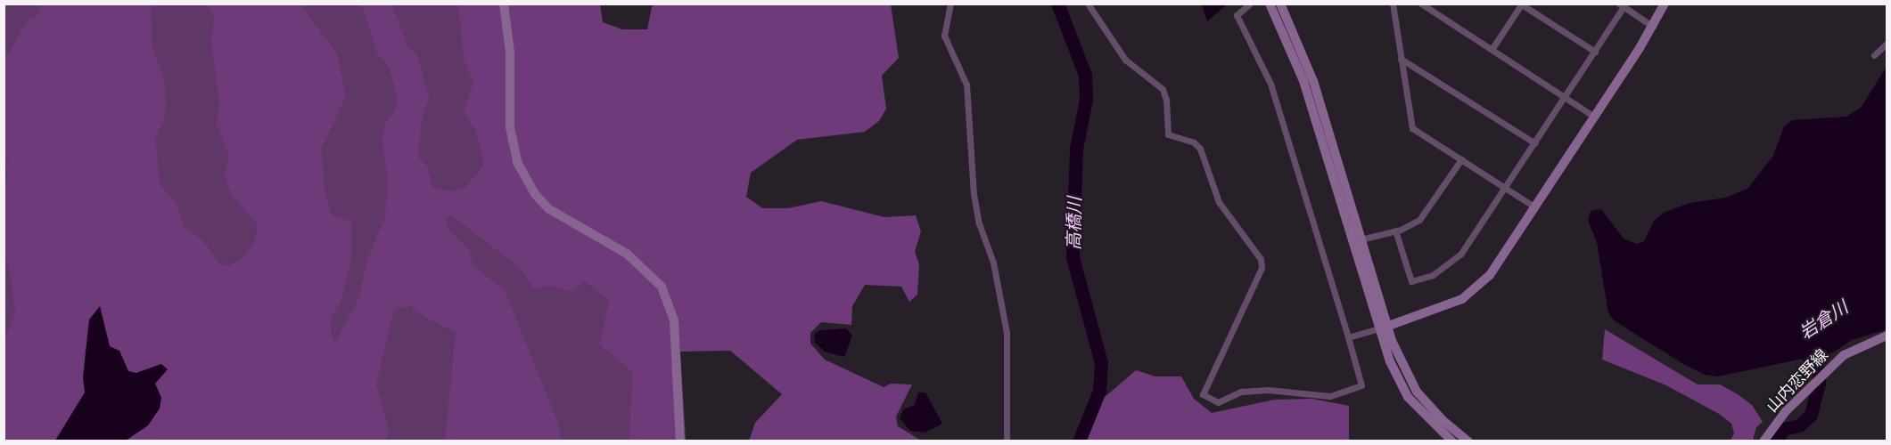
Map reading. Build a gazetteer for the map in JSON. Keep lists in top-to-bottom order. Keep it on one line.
{"streets":{"street":["山内恋野線"]},"water":["高橋川","岩倉川"]}
